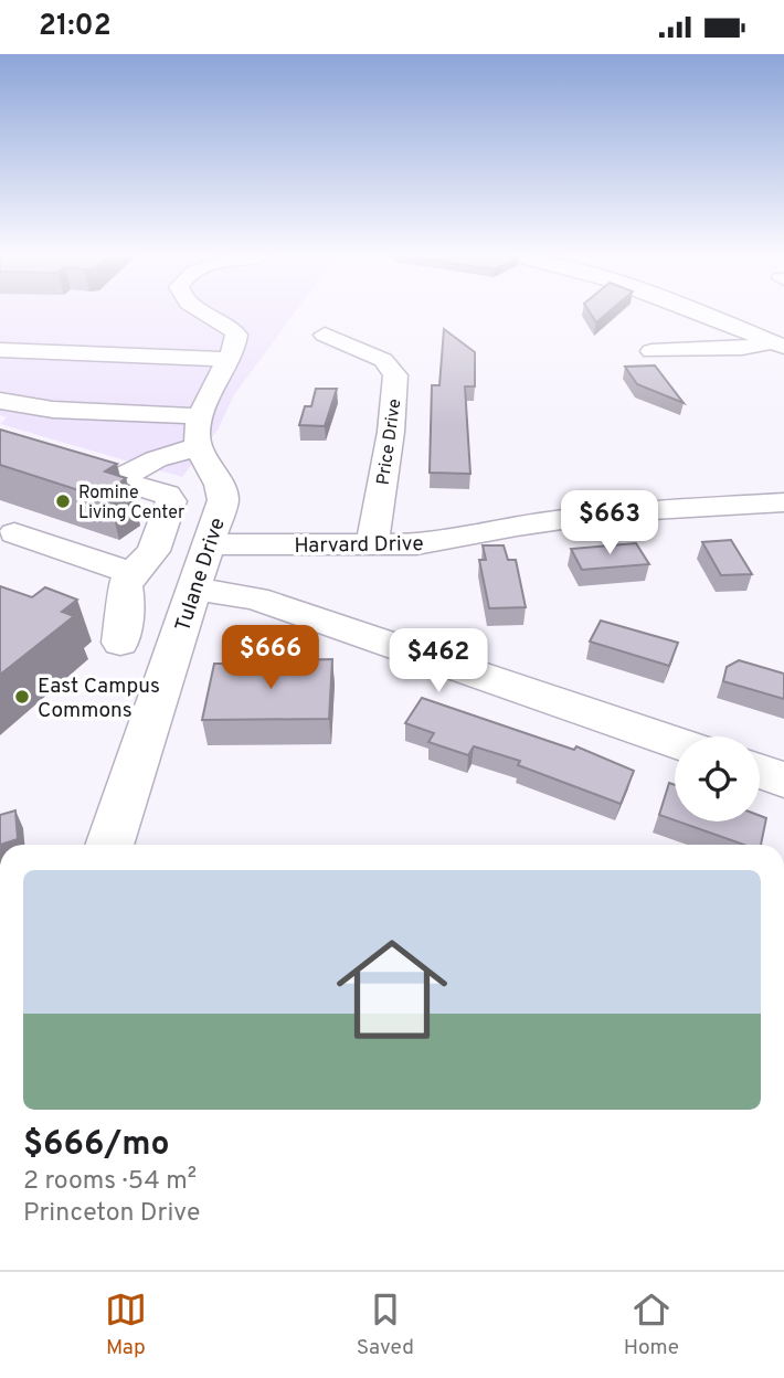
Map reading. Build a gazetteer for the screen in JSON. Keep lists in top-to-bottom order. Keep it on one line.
{"streets":{"street":["Price Drive","Harvard Drive","Tulane Drive"]},"crossings":[["Price Drive","Harvard Drive"],["Harvard Drive","Tulane Drive"]],"places":["Romine Living Center","East Campus Commons"],"page":{"status":"21:02","price":["$663","$666","$462"],"list":[{"name":"$666/mo","note":"2 rooms · 54 m² · Princeton Drive"}],"tabs":["Map","Saved","Home"]}}
